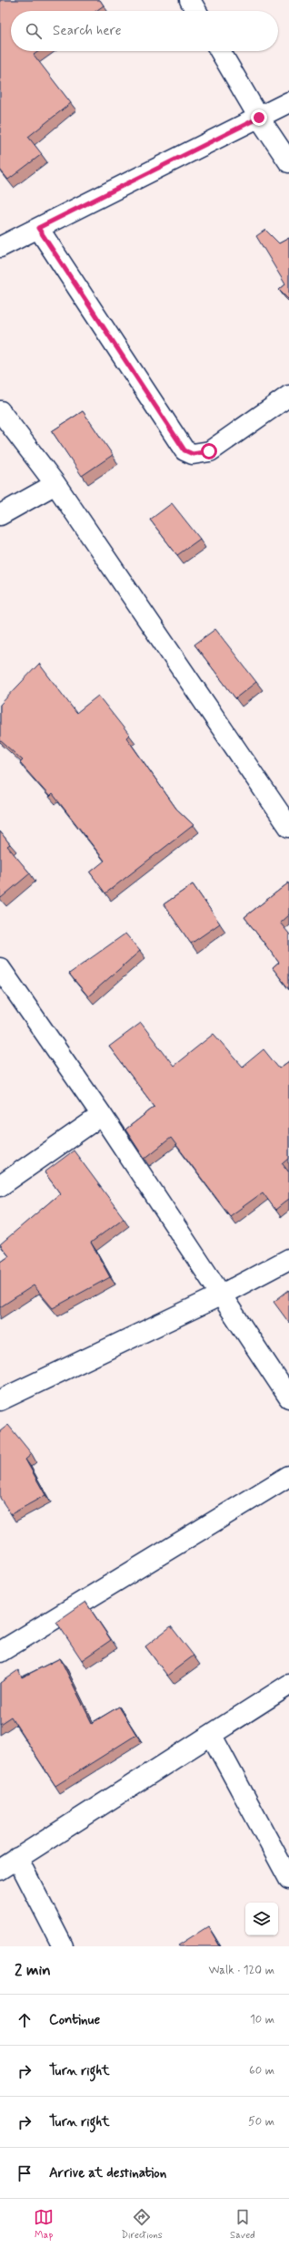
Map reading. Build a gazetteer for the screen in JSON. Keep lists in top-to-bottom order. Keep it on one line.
{"page":{"search":"Search here","heading":["2 min","Walk · 120 m"],"list":[["Continue","10 m"],["Turn right","60 m"],["Turn right","50 m"],"Arrive at destination"],"nav":["Map","Directions","Saved"]}}
